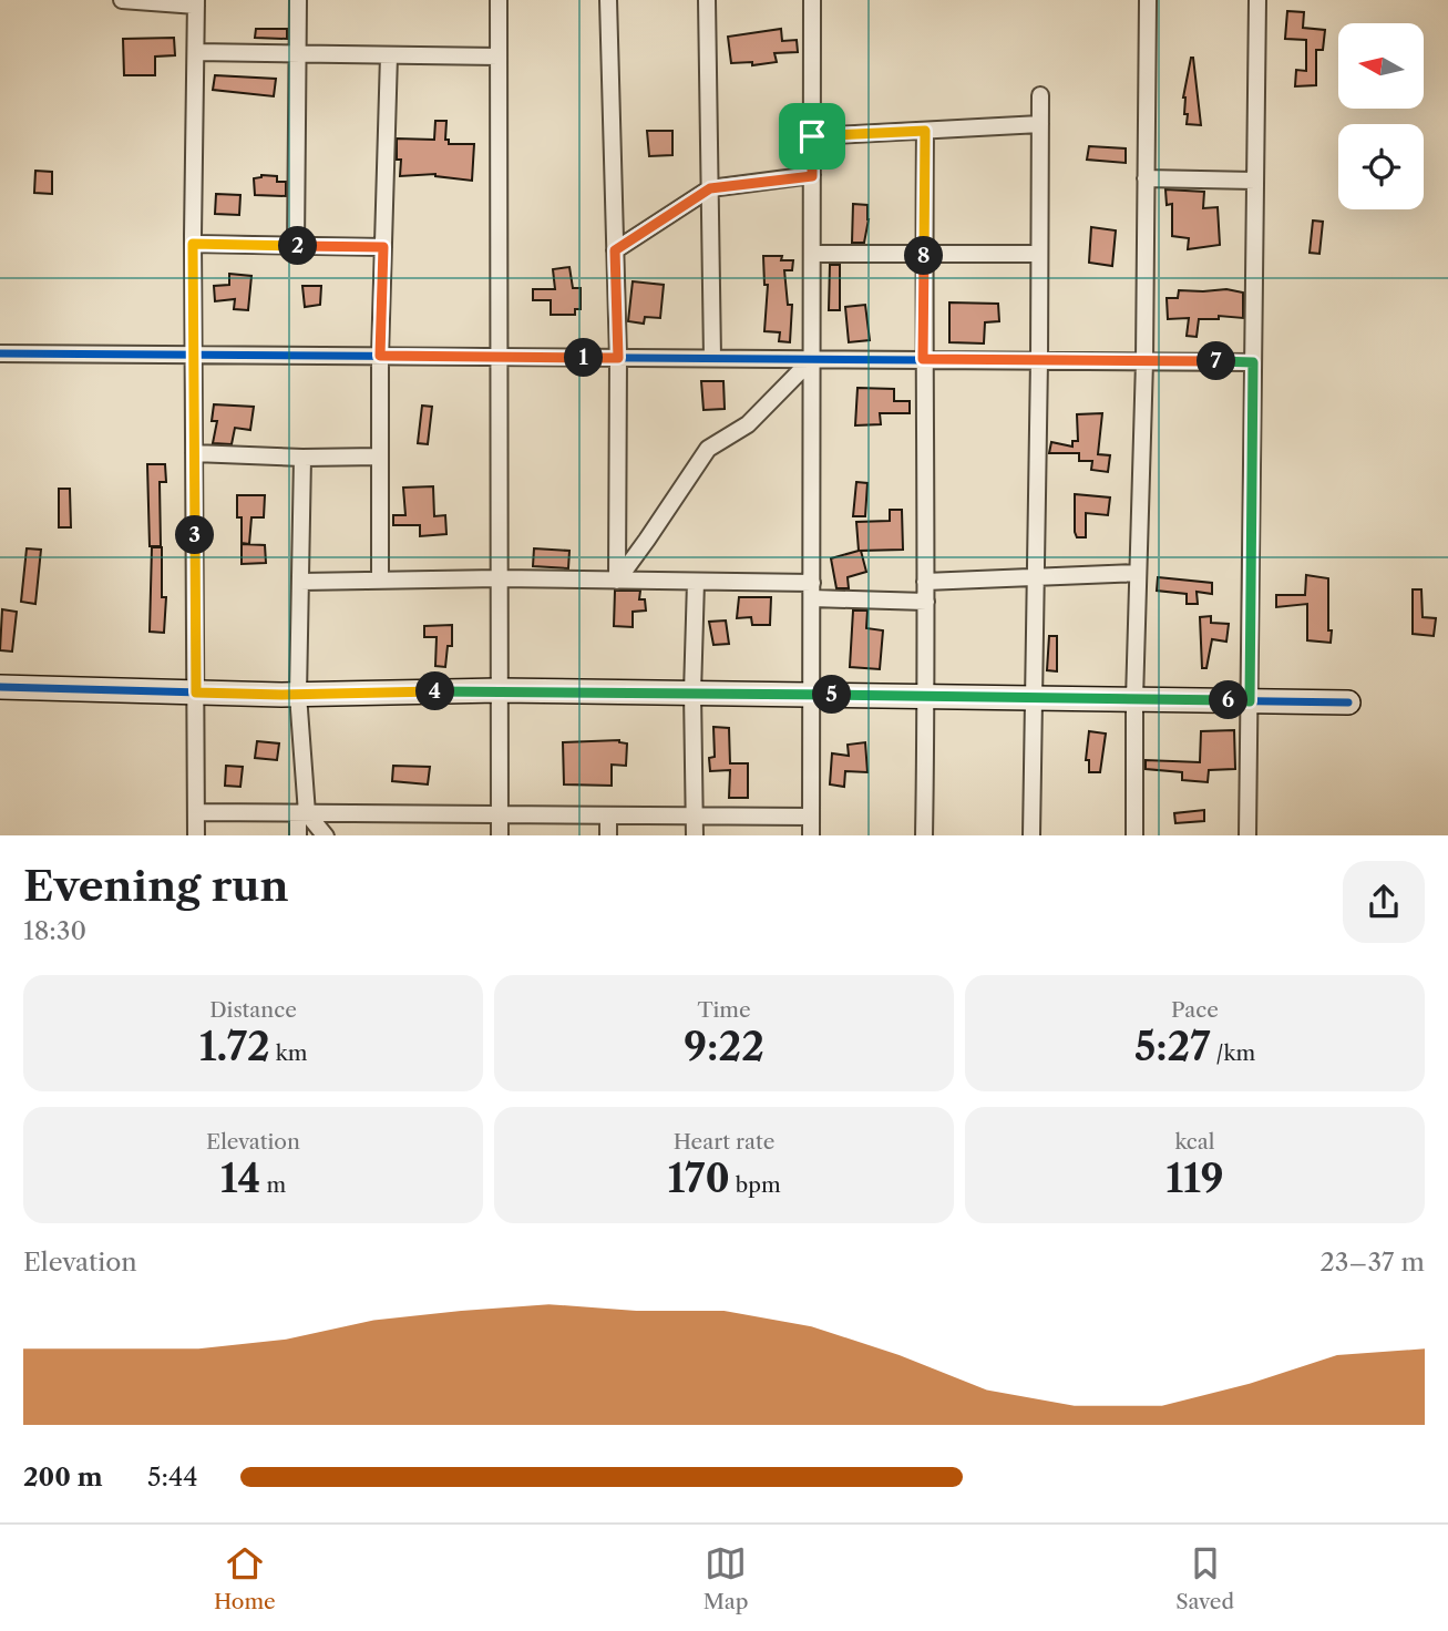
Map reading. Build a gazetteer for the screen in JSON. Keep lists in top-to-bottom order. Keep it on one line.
{"north":"left","page":{"pins":["2","8","1","7","3","4","5","6"],"heading":["Evening run","18:30"],"stats":[["Distance","1.72 km"],["Time","9:22"],["Pace","5:27 /km"],["Elevation","14 m"],["Heart rate","170 bpm"],["kcal","119"]],"chart":["Elevation","23–37 m"],"list":[{"name":"200 m","note":"5:44"}],"tabs":["Home","Map","Saved"]}}
